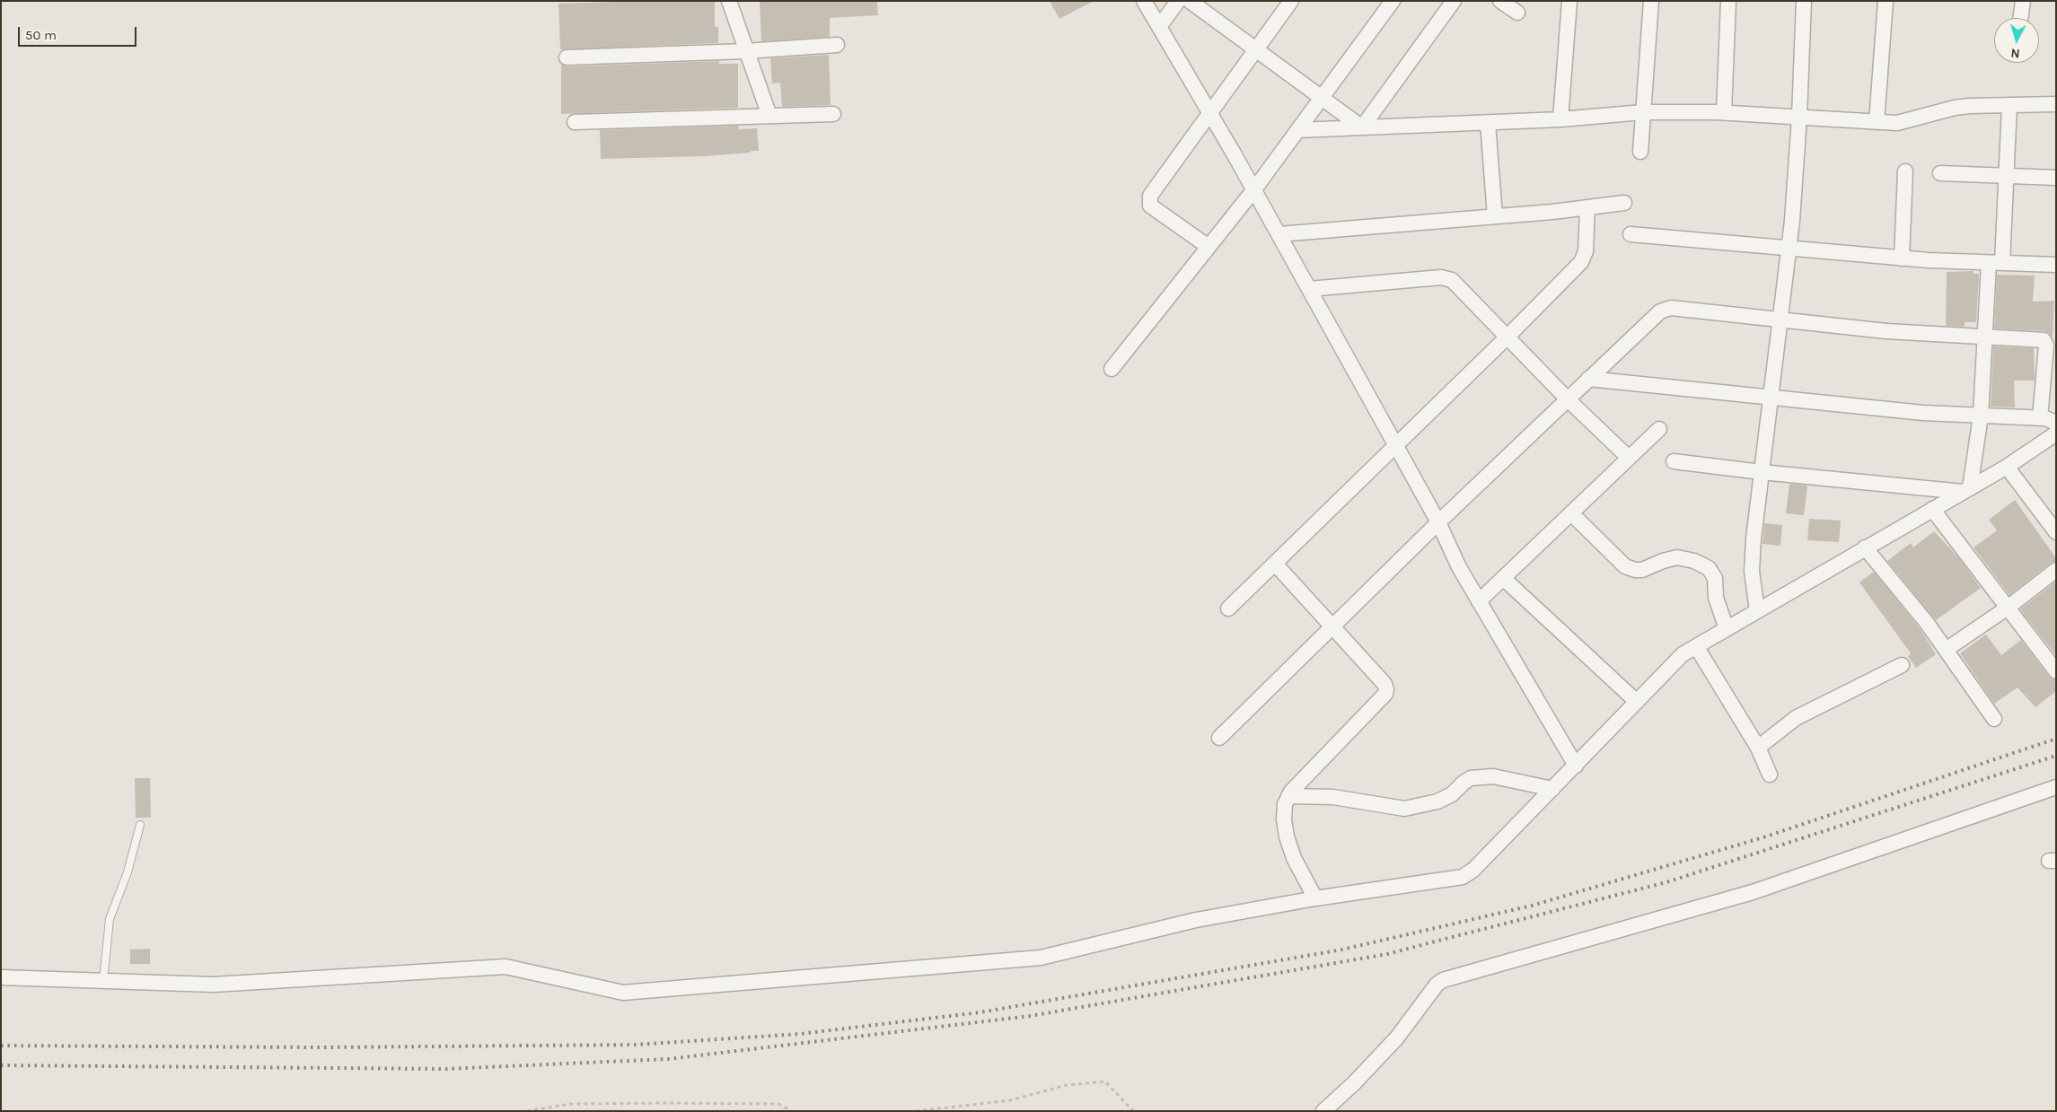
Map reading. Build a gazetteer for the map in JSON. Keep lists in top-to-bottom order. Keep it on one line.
{"scale_bar":"50 m","north":"bottom"}
